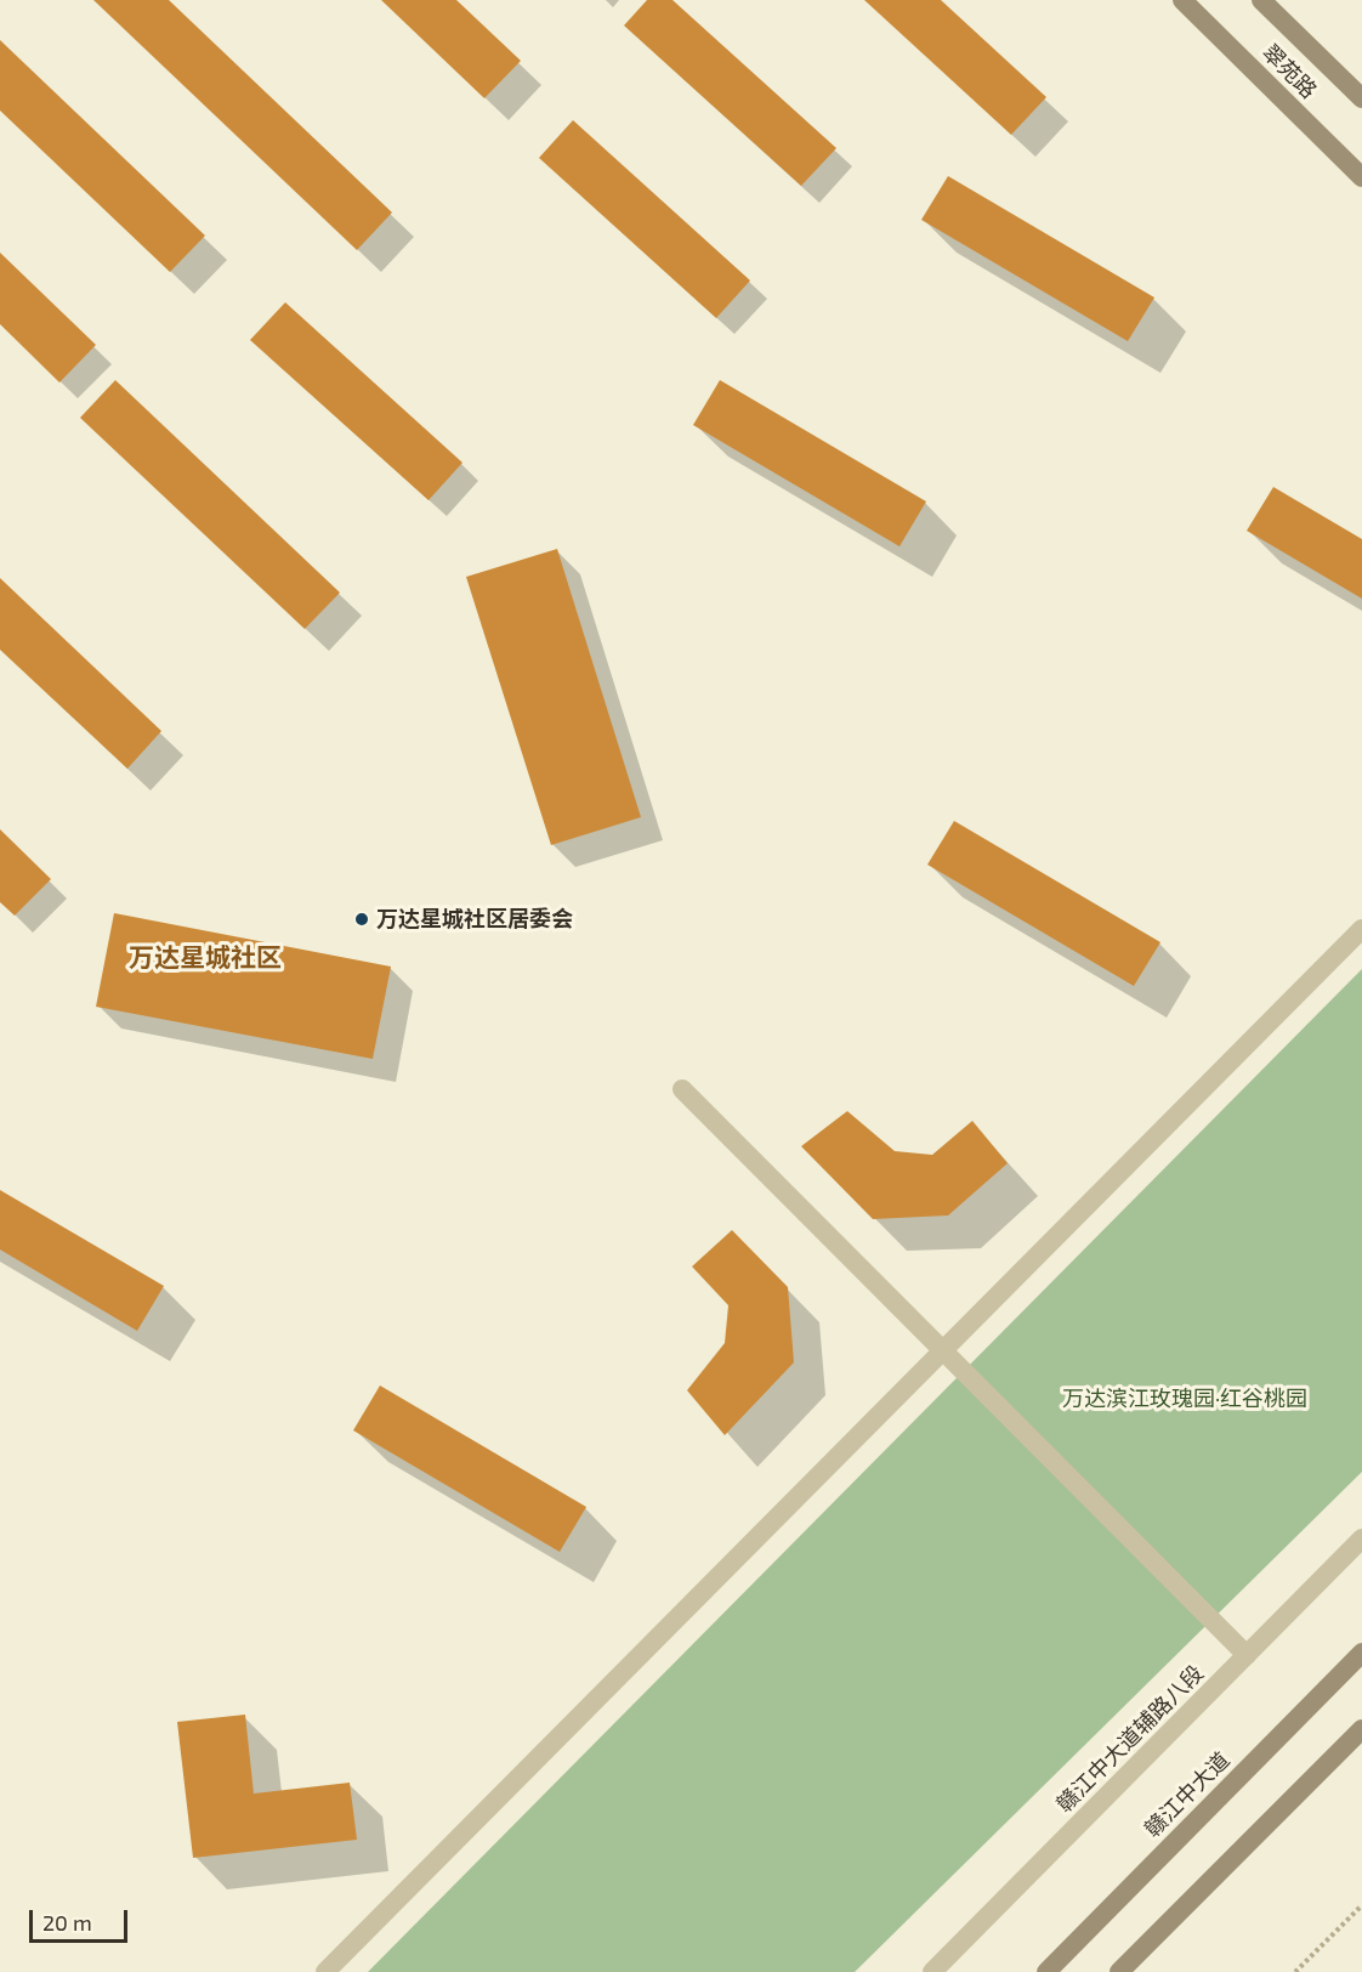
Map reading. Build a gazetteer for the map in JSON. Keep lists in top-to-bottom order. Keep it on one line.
{"streets":{"main road":["翠苑路","赣江中大道"],"street":["赣江中大道辅路八段"]},"districts":["万达星城社区"],"parks":["万达滨江玫瑰园·红谷桃园"],"places":["万达星城社区居委会"],"scale_bar":"20 m"}
